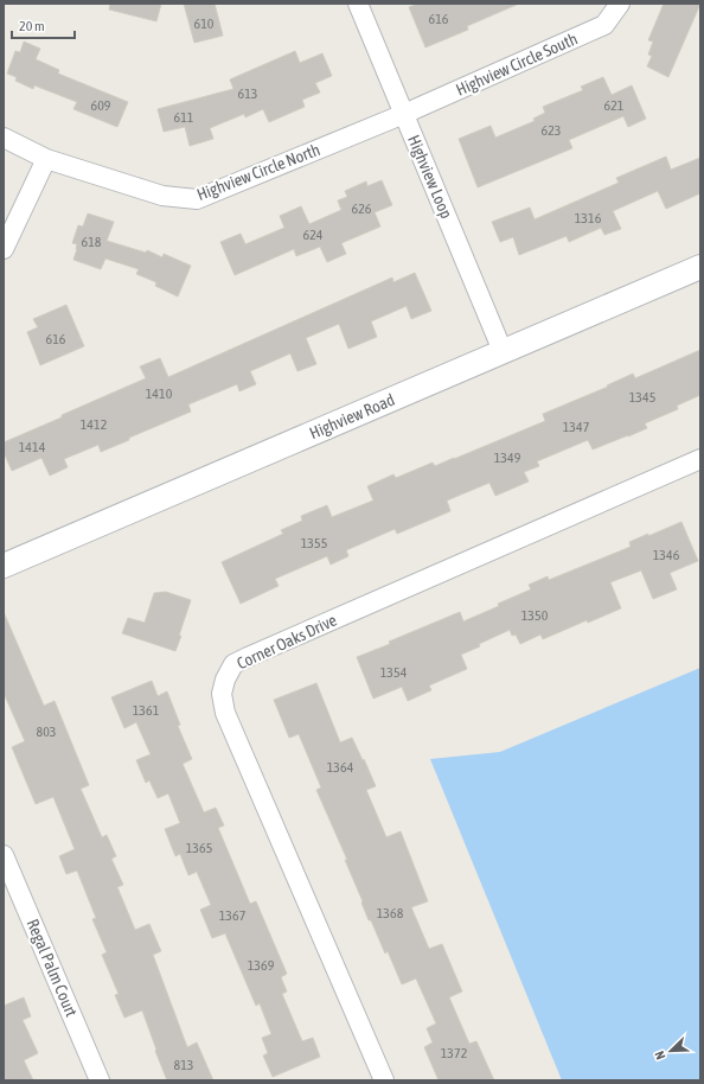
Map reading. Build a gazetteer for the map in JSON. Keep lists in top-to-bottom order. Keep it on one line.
{"streets":{"street":["Highview Circle South","Highview Circle North","Highview Loop","Highview Road","Corner Oaks Drive","Regal Palm Court"]},"crossings":[["Highview Circle South","Highview Circle North"],["Highview Circle South","Highview Loop"],["Highview Circle North","Highview Loop"],["Highview Loop","Highview Road"]],"house_numbers":["616","610","613","609","621","611","623","626","1316","624","618","616","1410","1345","1412","1347","1414","1349","1355","1346","1350","1354","1361","803","1364","1365","1368","1367","1369","1372","813"],"scale_bar":"20 m","north":"bottom left"}
